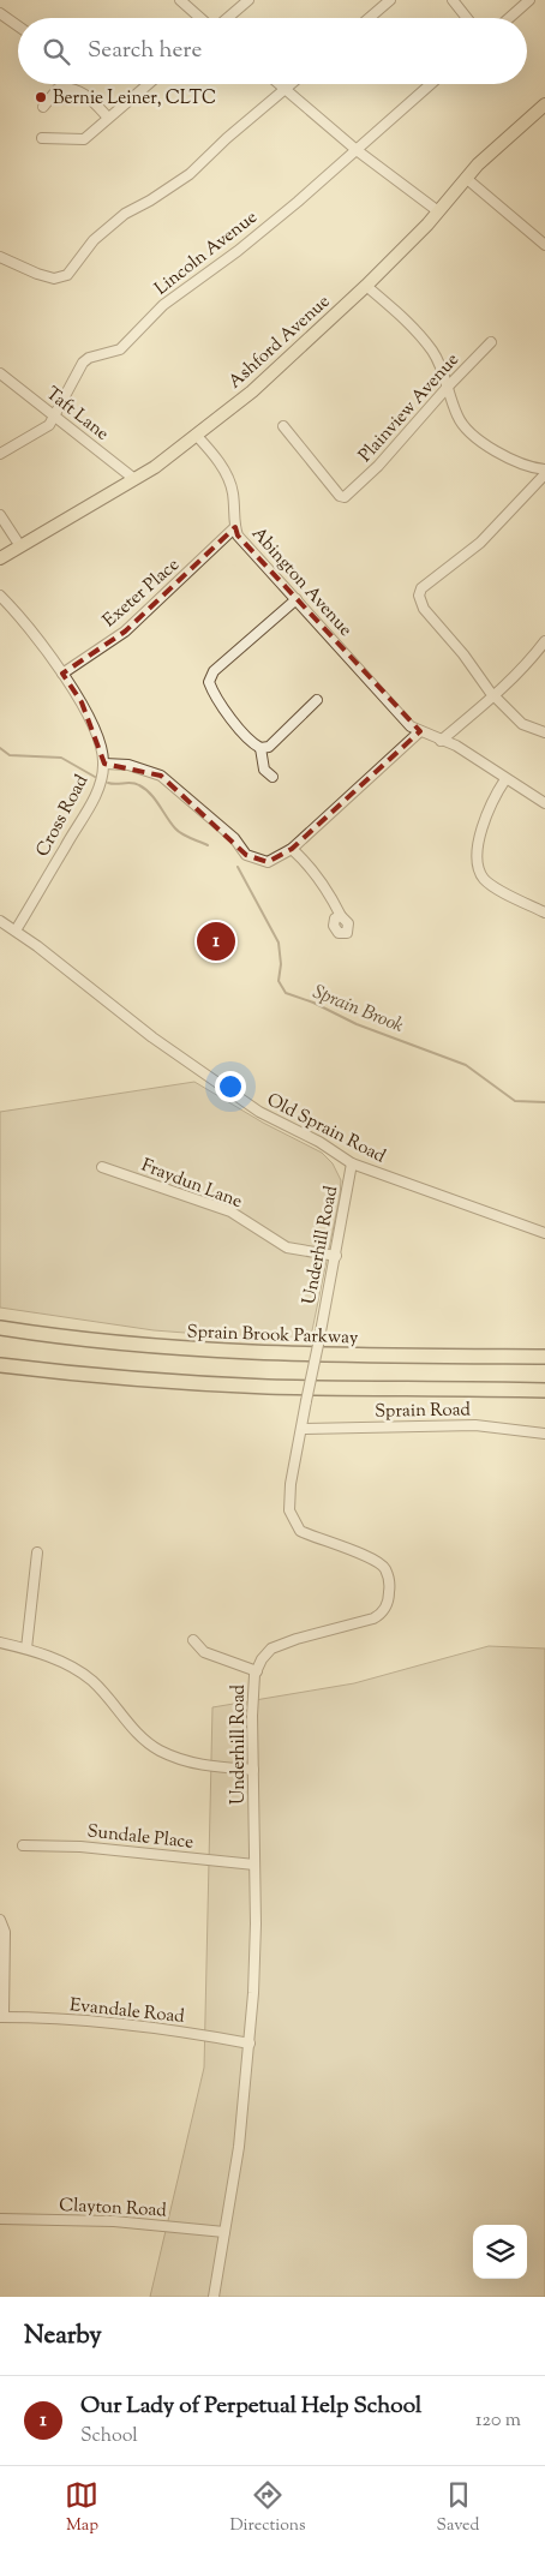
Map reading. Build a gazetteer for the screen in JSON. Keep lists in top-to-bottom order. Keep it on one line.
{"streets":{"highway":["Sprain Brook Parkway"],"main road":["Ashford Avenue"],"street":["Lincoln Avenue","Plainview Avenue","Taft Lane","Abington Avenue","Exeter Place","Cross Road","Old Sprain Road","Fraydun Lane","Underhill Road","Sprain Road","Sundale Place","Evandale Road","Clayton Road"]},"crossings":[["Lincoln Avenue","Taft Lane"],["Ashford Avenue","Taft Lane"],["Ashford Avenue","Abington Avenue"],["Abington Avenue","Exeter Place"],["Exeter Place","Cross Road"],["Cross Road","Old Sprain Road"],["Old Sprain Road","Underhill Road"],["Fraydun Lane","Underhill Road"],["Underhill Road","Sprain Road"],["Underhill Road","Sundale Place"],["Underhill Road","Evandale Road"],["Underhill Road","Clayton Road"]],"water":["Sprain Brook"],"places":["Bernie Leiner, CLTC"],"page":{"search":"Search here","pins":"1","heading":"Nearby","list":[{"mark":"1","name":"Our Lady of Perpetual Help School","note":"School","value":"120 m"}],"nav":["Map","Directions","Saved"]}}
